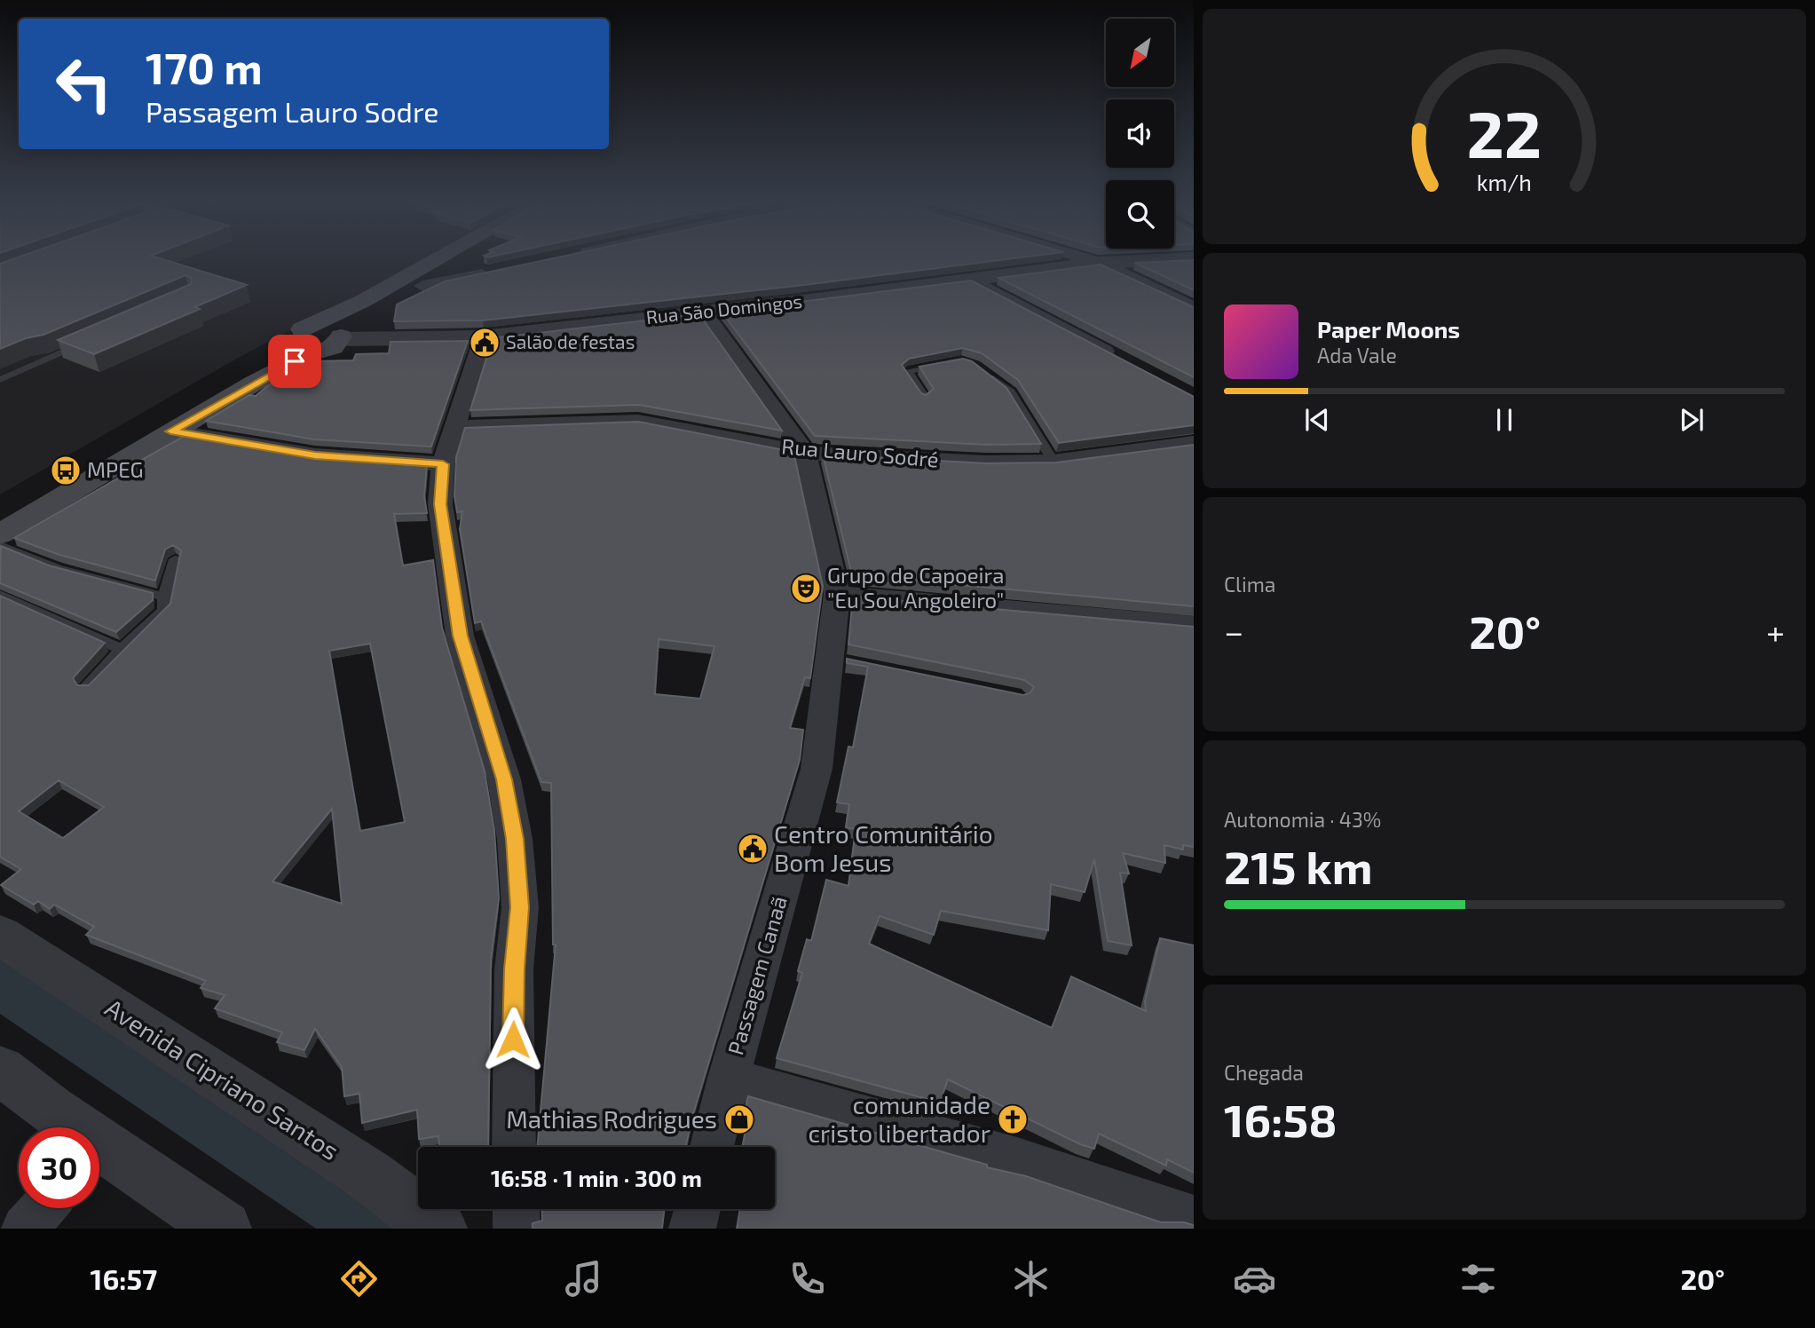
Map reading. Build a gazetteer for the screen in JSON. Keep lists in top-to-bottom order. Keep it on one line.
{"streets":{"street":["Rua São Domingos","Rua Lauro Sodré","Passagem Canaã","Avenida Cipriano Santos"]},"crossings":[["Rua São Domingos","Passagem Canaã"],["Rua Lauro Sodré","Passagem Canaã"]],"places":{"public building":["Salão de festas","Centro Comunitário Bom Jesus"],"bus stop":["MPEG"],"theatre":["Grupo de Capoeira \"Eu Sou Angoleiro\""],"shop":["Mathias Rodrigues"],"church":["comunidade cristo libertador"]},"north":"bottom left","page":{"turn":["170 m","Passagem Lauro Sodre"],"song":["Paper Moons","Ada Vale"],"tile":["Clima",["Autonomia · 43%","215 km"],["Chegada","16:58"]],"heat":["−","20°","+"],"limit":"30","trip":"16:58 · 1 min · 300 m","tabs":["16:57","20°"],"gauge":["22","km/h"]}}
